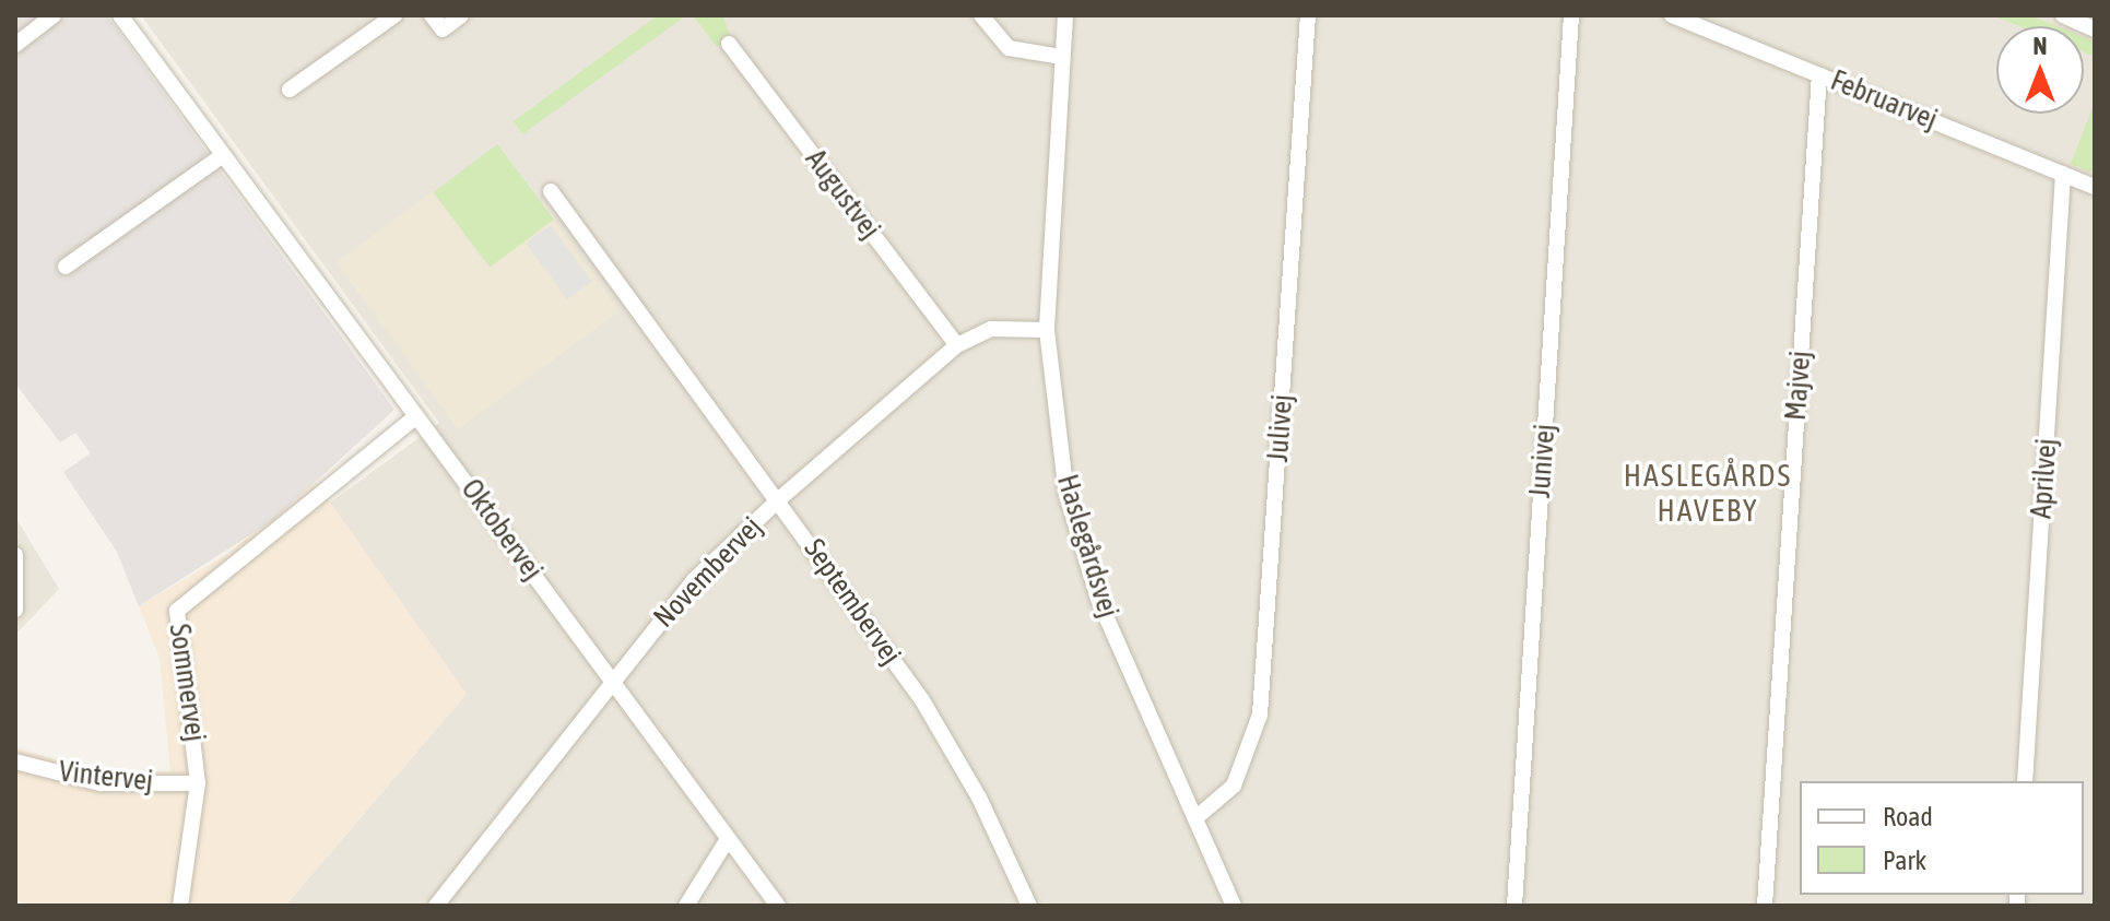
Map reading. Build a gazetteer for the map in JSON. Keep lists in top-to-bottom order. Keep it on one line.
{"streets":{"street":["Februarvej","Augustvej","Majvej","Julivej","Junivej","Aprilvej","Oktobervej","Haslegårdsvej","Novembervej","Septembervej","Sommervej","Vintervej"]},"crossings":[["Februarvej","Majvej"],["Februarvej","Aprilvej"],["Augustvej","Novembervej"],["Julivej","Haslegårdsvej"],["Oktobervej","Novembervej"],["Oktobervej","Sommervej"],["Haslegårdsvej","Novembervej"],["Novembervej","Septembervej"],["Sommervej","Vintervej"]],"districts":["HASLEGÅRDS HAVEBY"],"legend":["Road","Park"],"north":"top"}
